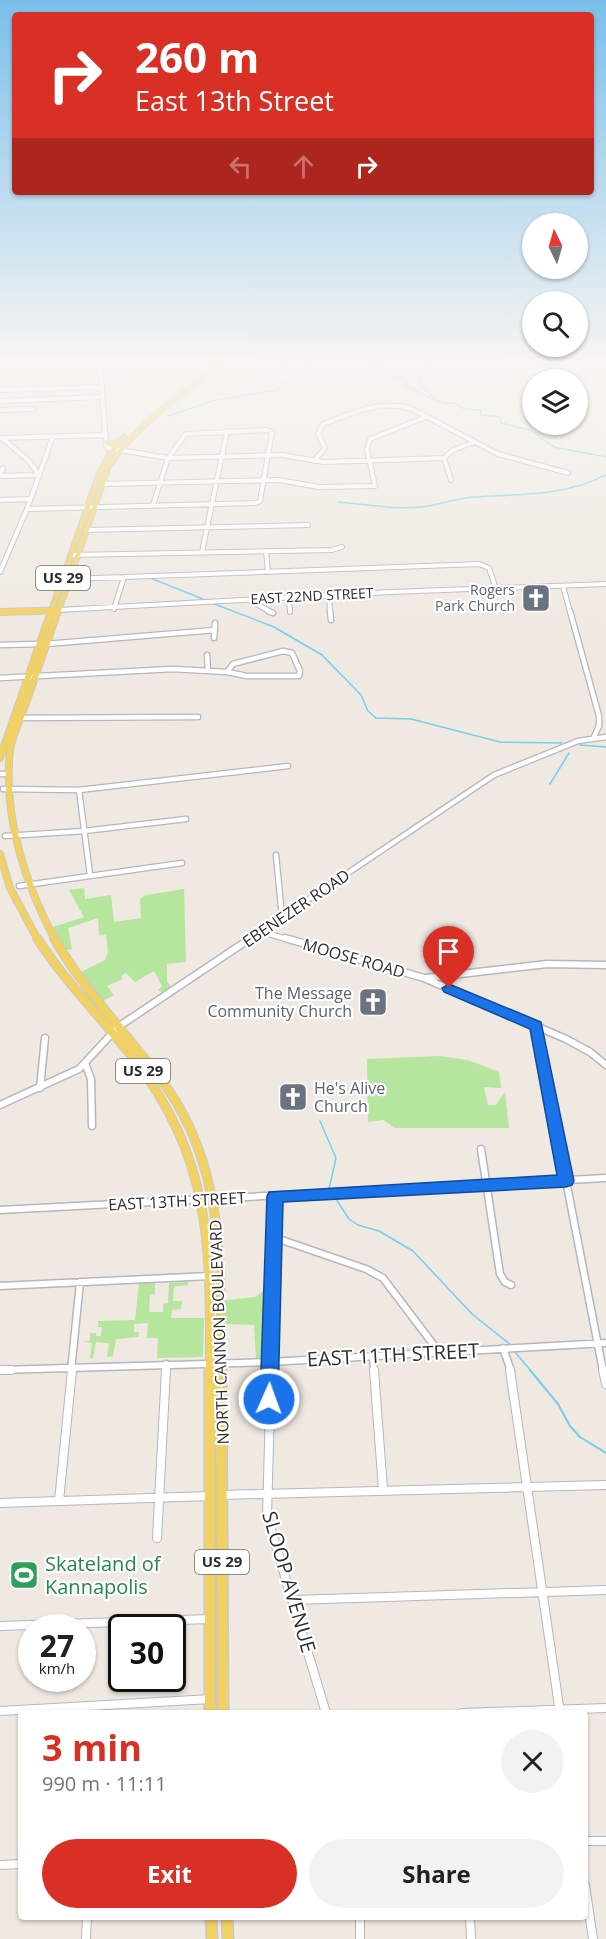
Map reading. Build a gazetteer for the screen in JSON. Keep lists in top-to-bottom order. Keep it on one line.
{"streets":{"main road":["US 29","EAST 22ND STREET","NORTH CANNON BOULEVARD"],"street":["EBENEZER ROAD","MOOSE ROAD","EAST 13TH STREET","EAST 11TH STREET","SLOOP AVENUE"]},"crossings":[["US 29","EAST 22ND STREET"],["EBENEZER ROAD","MOOSE ROAD"],["EBENEZER ROAD","NORTH CANNON BOULEVARD"],["EAST 13TH STREET","NORTH CANNON BOULEVARD"],["EAST 13TH STREET","SLOOP AVENUE"],["NORTH CANNON BOULEVARD","EAST 11TH STREET"],["EAST 11TH STREET","SLOOP AVENUE"]],"places":{"church":["Rogers Park Church","The Message Community Church","He's Alive Church"],"sports":["Skateland of Kannapolis"]},"north":"top","page":{"turn":["260 m","East 13th Street"],"speed":"27 km/h","limit":"30","heading":["3 min","990 m · 11:11"],"buttons":["Exit","Share"]}}
